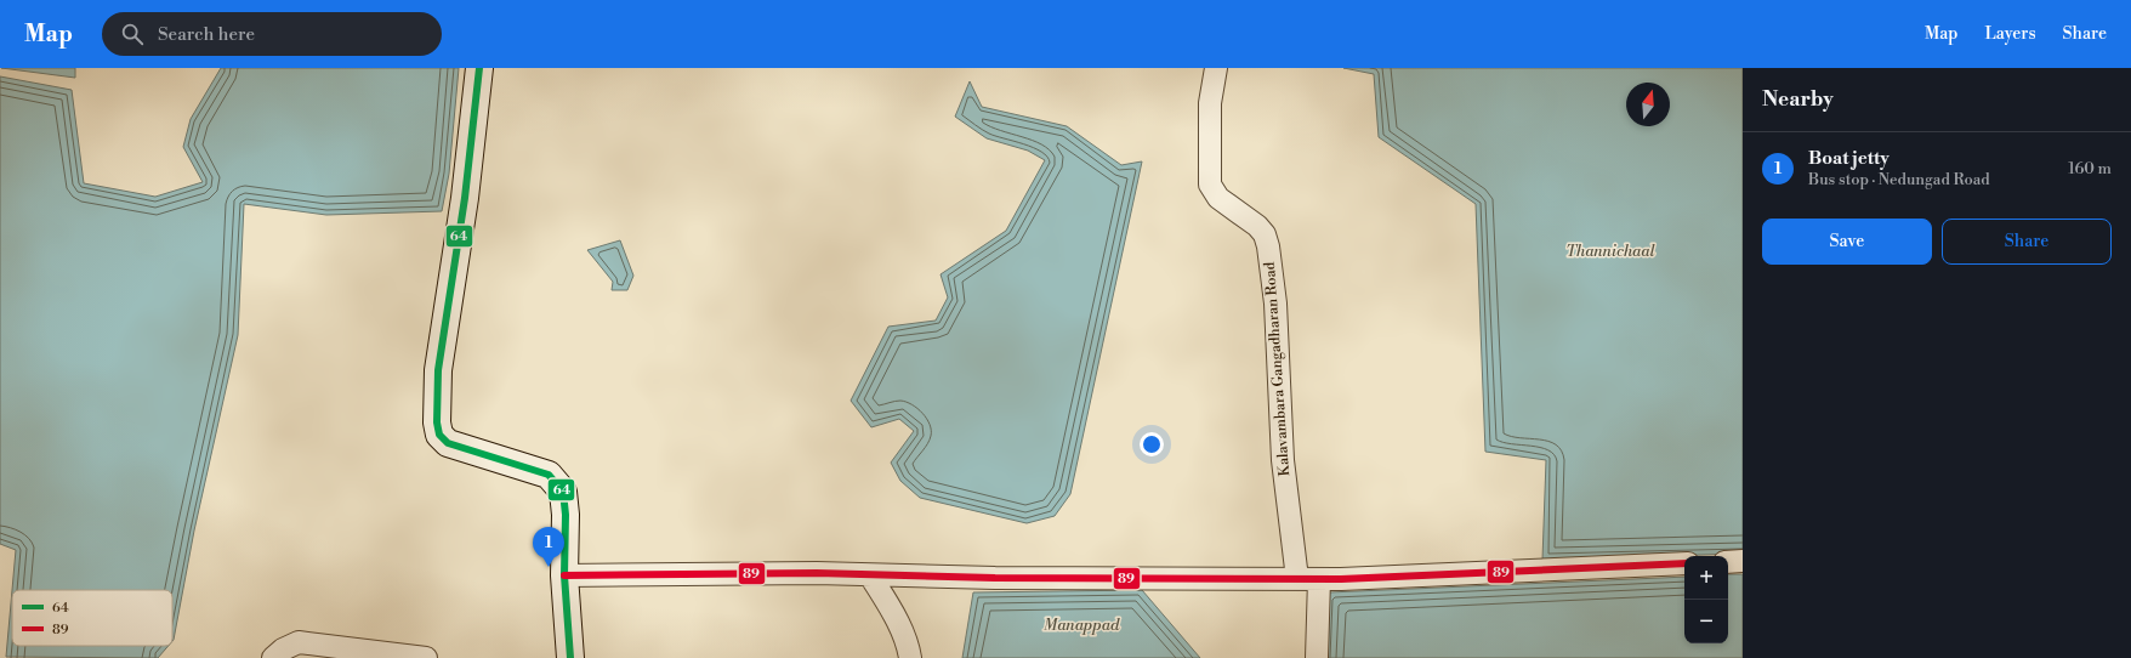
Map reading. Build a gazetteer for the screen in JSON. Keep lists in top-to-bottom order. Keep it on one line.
{"streets":{"street":["Kalavambara Gangadharan Road"]},"water":["Thannichaal","Manappad"],"lines":["transit line 64","transit line 89"],"legend":["64","89"],"north":"top","page":{"header":"Map","search":"Search here","nav":["Map","Layers","Share"],"heading":"Nearby","list":[{"mark":"1","name":"Boat jetty","note":"Bus stop · Nedungad Road","value":"160 m"}],"buttons":["Save","Share"],"pins":"1","map_buttons":["+","−"]}}
